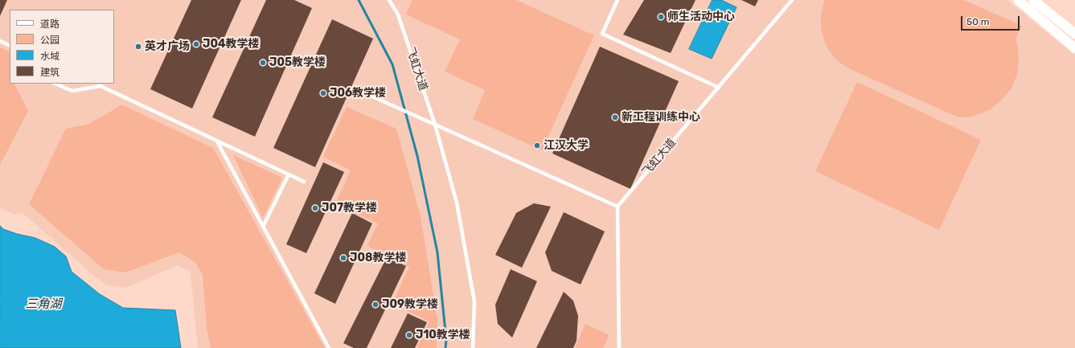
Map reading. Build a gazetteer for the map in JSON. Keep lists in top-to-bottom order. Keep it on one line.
{"streets":{"lane":["飞虹大道"]},"water":["三角湖"],"places":["师生活动中心","J04教学楼","英才广场","J05教学楼","J06教学楼","新工程训练中心","江汉大学","J07教学楼","J08教学楼","J09教学楼","J10教学楼"],"legend":["道路","公园","水域","建筑"],"scale_bar":"50 m"}
